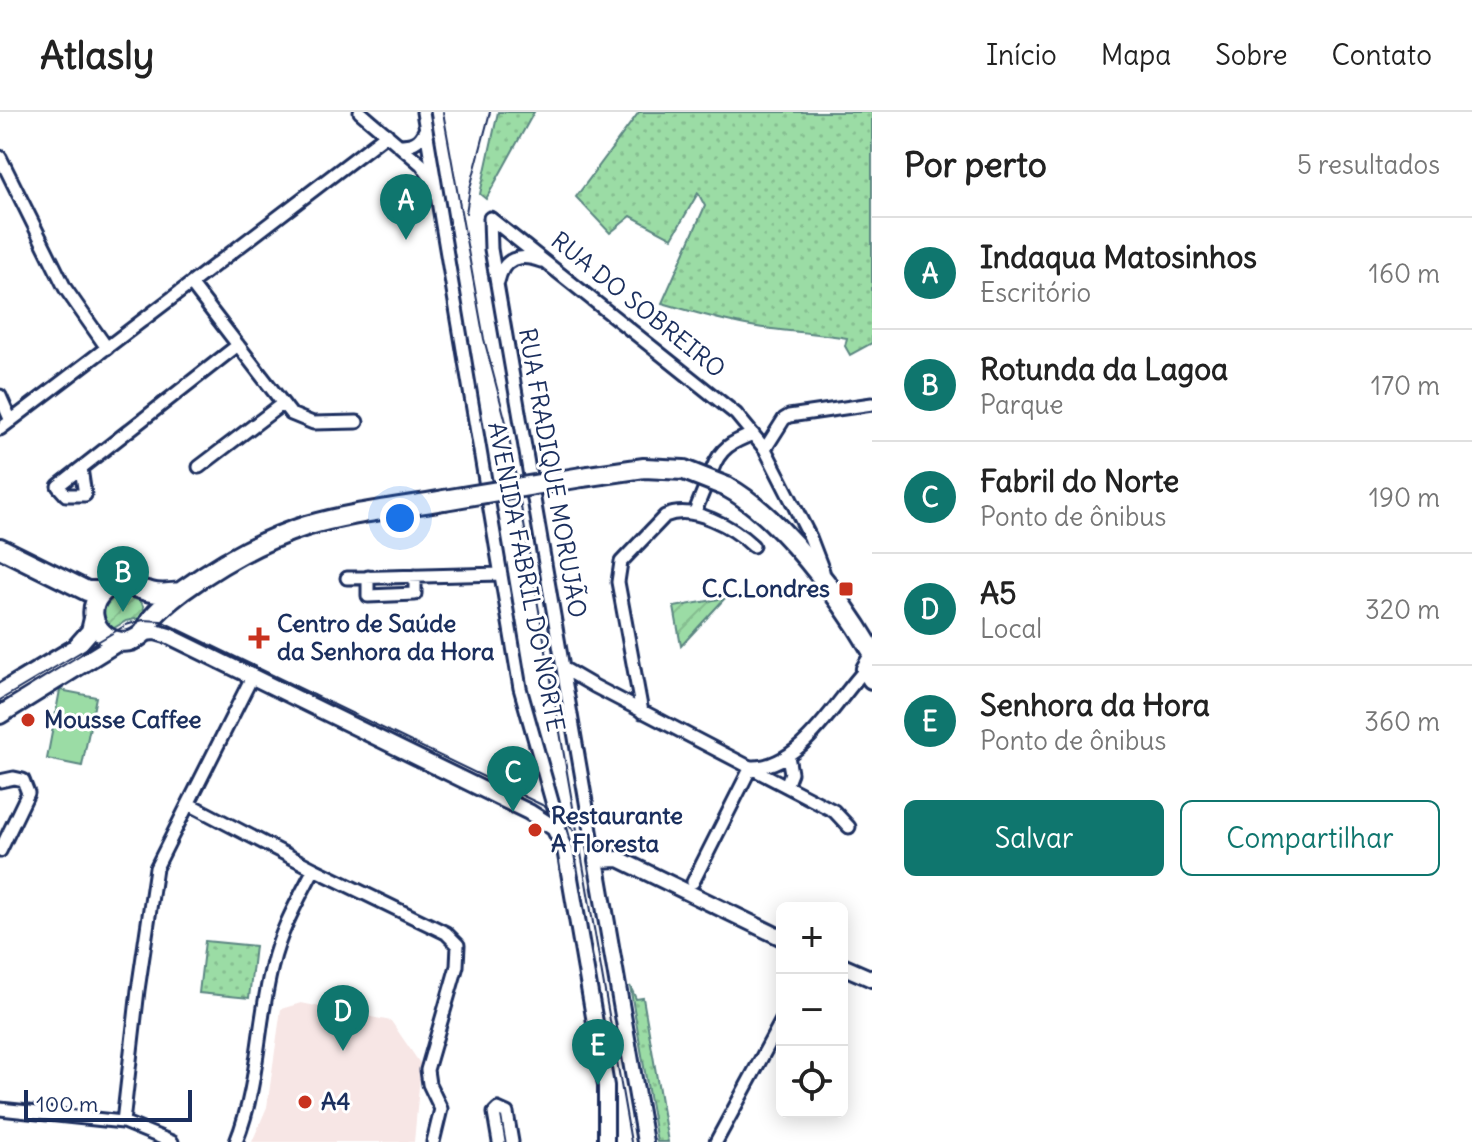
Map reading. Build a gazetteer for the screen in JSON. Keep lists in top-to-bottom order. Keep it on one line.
{"streets":{"street":["RUA DO SOBREIRO","RUA FRADIQUE MORUJÃO","AVENIDA FABRIL DO NORTE"]},"crossings":[["RUA DO SOBREIRO","RUA FRADIQUE MORUJÃO"],["RUA FRADIQUE MORUJÃO","AVENIDA FABRIL DO NORTE"]],"places":{"transit":["C.C.Londres"],"health":["Centro de Saúde da Senhora da Hora"],"other":["Mousse Caffee","Restaurante A Floresta","A4"]},"scale_bar":"100 m","page":{"header":"Atlasly","nav":["Início","Mapa","Sobre","Contato"],"heading":["Por perto","5 resultados"],"pins":["A","B","C","D","E"],"list":[{"mark":"A","name":"Indaqua Matosinhos","note":"Escritório","value":"160 m"},{"mark":"B","name":"Rotunda da Lagoa","note":"Parque","value":"170 m"},{"mark":"C","name":"Fabril do Norte","note":"Ponto de ônibus","value":"190 m"},{"mark":"D","name":"A5","note":"Local","value":"320 m"},{"mark":"E","name":"Senhora da Hora","note":"Ponto de ônibus","value":"360 m"}],"buttons":["Salvar","Compartilhar"],"map_buttons":["+","−"],"scale":"100 m"}}
